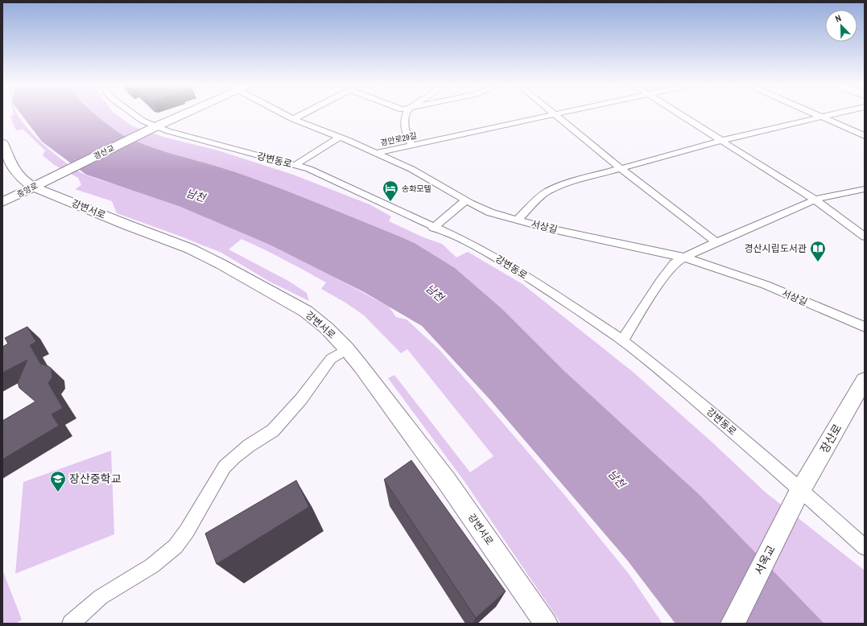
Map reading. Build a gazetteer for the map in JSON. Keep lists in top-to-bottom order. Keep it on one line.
{"streets":{"street":["경안로29길","경산교","강변동로","중앙로","강변서로","서상길","장산로","서옥교"]},"crossings":[["경안로29길","서상길"],["경산교","강변동로"],["경산교","중앙로"],["강변동로","장산로"],["강변동로","서옥교"],["중앙로","강변서로"],["장산로","서옥교"]],"water":["남천"],"places":{"hotel":["송화모텔"],"library":["경산시립도서관"],"school or university":["장산중학교"]},"north":"top left"}
